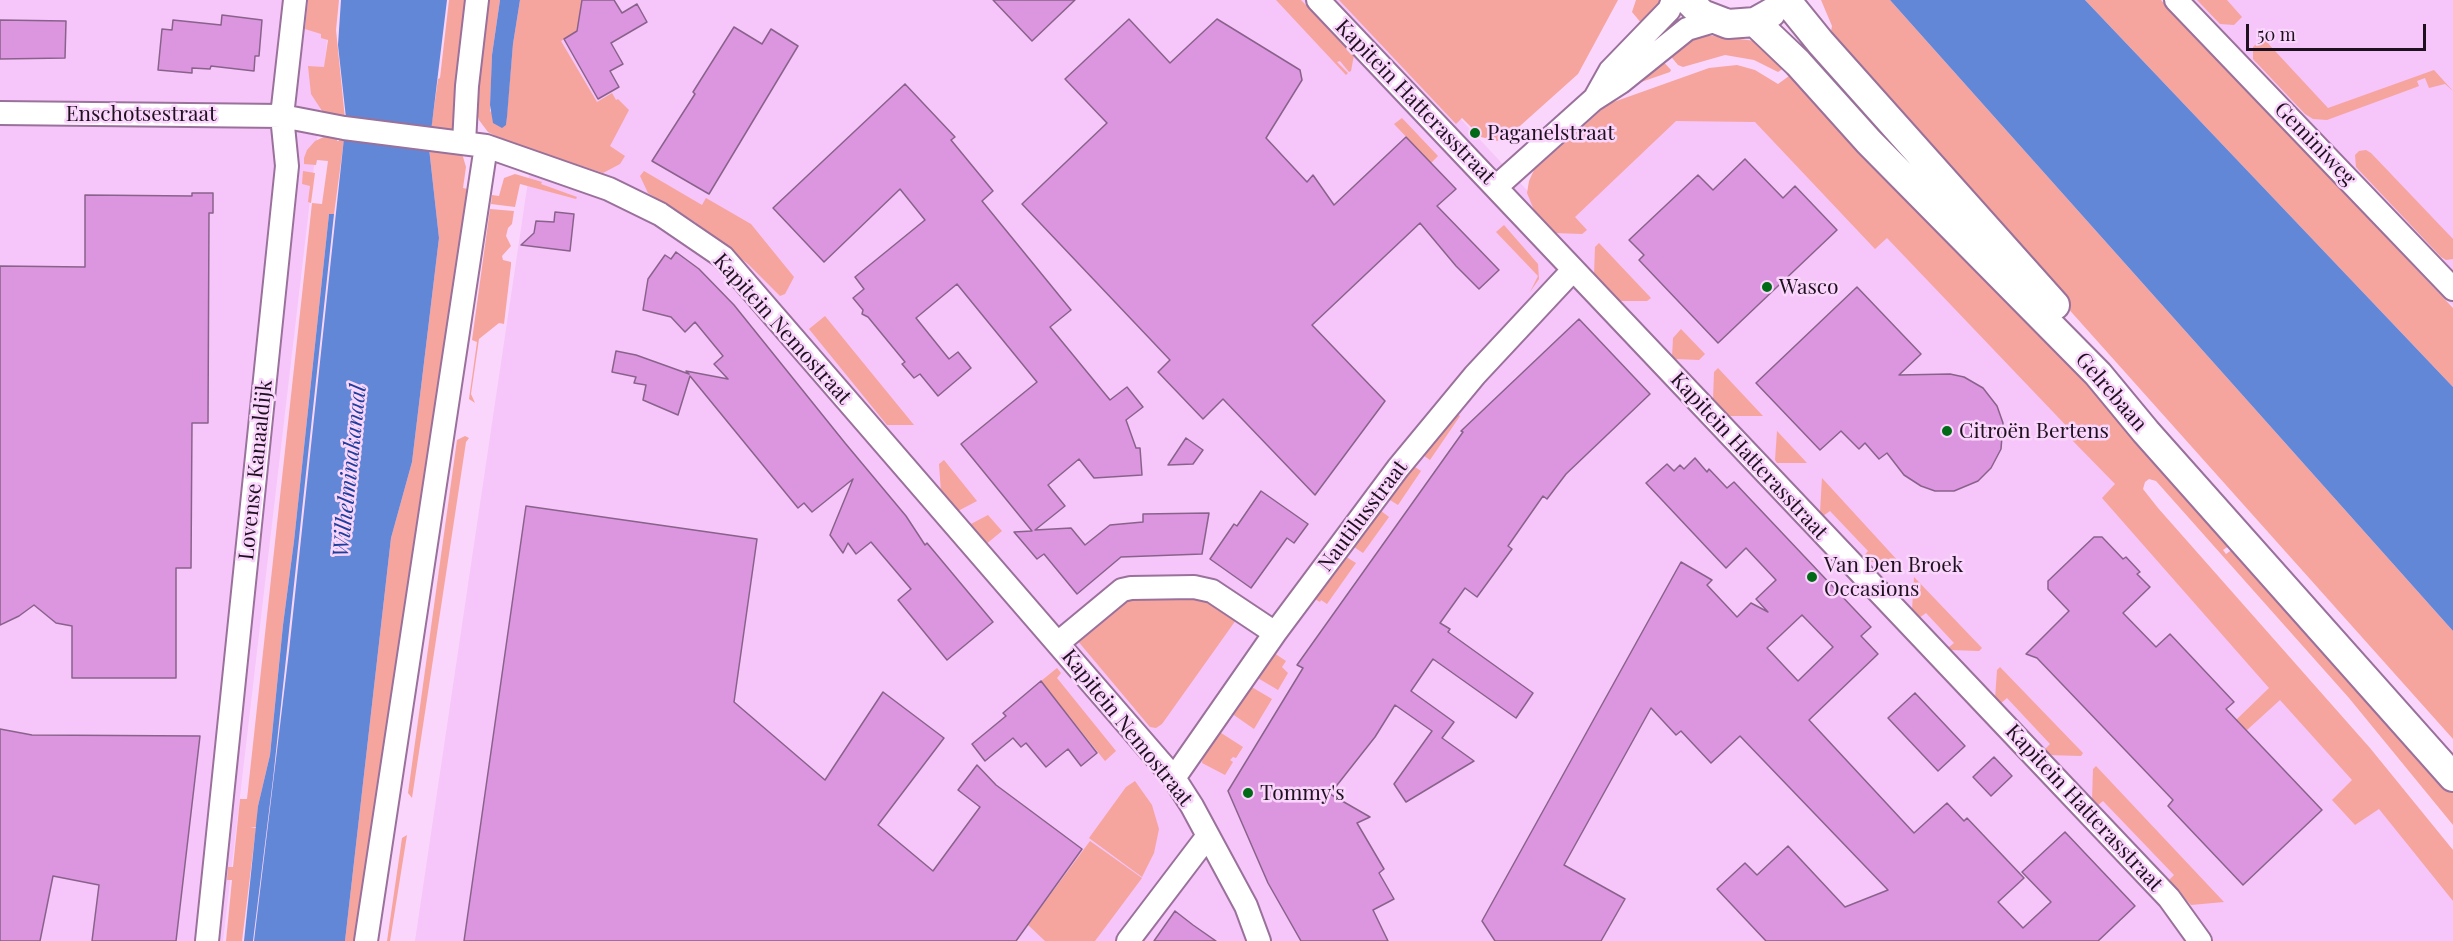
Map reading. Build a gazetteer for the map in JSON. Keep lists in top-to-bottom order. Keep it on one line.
{"streets":{"street":["Kapitein Hatterasstraat","Enschotsestraat","Geminiweg","Kapitein Nemostraat","Gelrebaan","Lovense Kanaaldijk","Nautilusstraat"]},"crossings":[["Kapitein Hatterasstraat","Nautilusstraat"],["Enschotsestraat","Kapitein Nemostraat"],["Enschotsestraat","Lovense Kanaaldijk"],["Kapitein Nemostraat","Lovense Kanaaldijk"],["Kapitein Nemostraat","Nautilusstraat"]],"water":["Wilhelminakanaal"],"places":["Paganelstraat","Wasco","Citroën Bertens","Van Den Broek Occasions","Tommy's"],"scale_bar":"50 m"}
